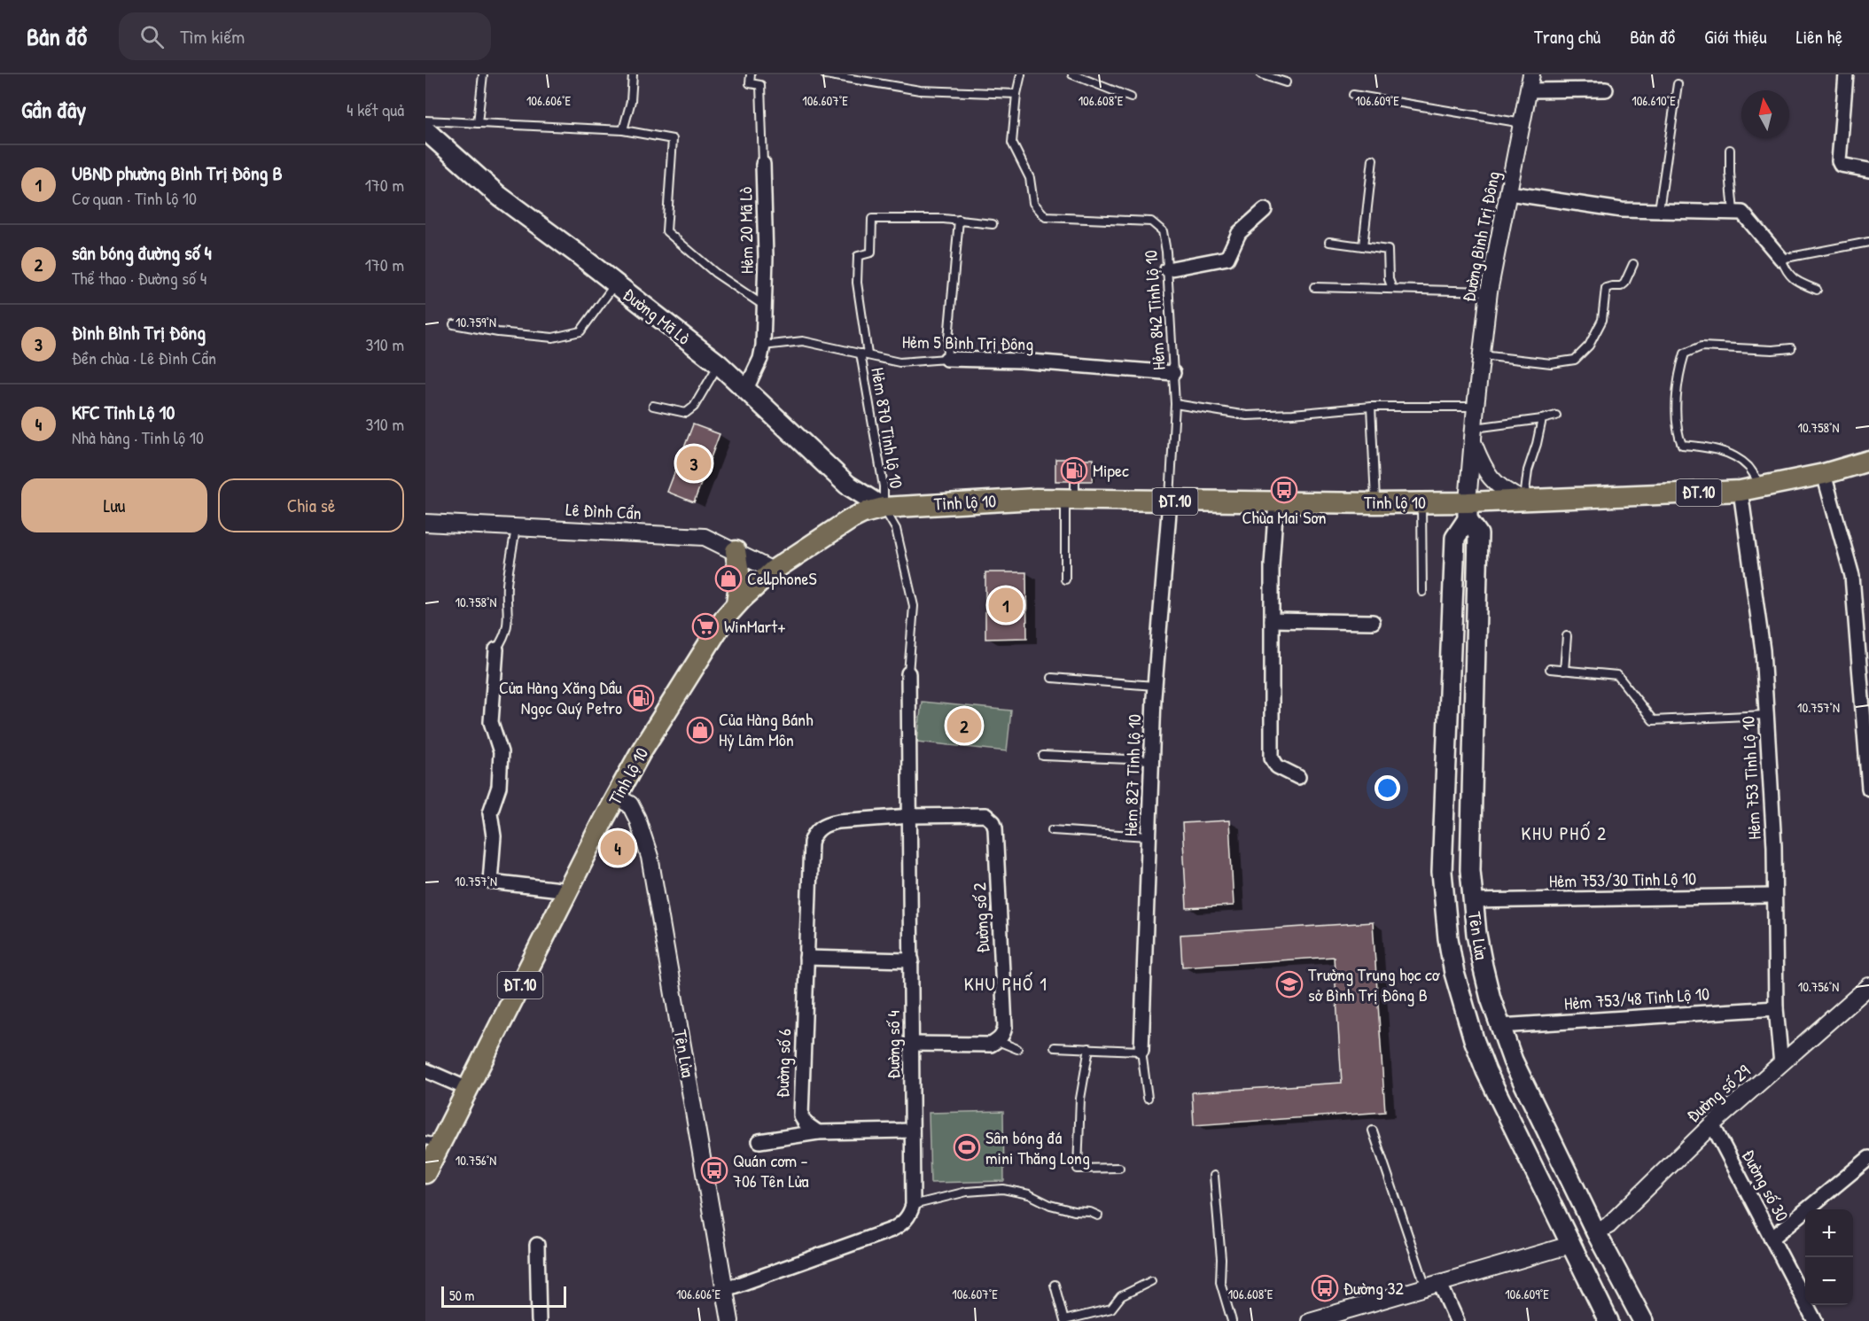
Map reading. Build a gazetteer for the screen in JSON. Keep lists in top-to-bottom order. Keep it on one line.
{"streets":{"main road":["Đường Mã Lò","ĐT.10","Tỉnh lộ 10","Tên Lửa"],"street":["Hẻm 20 Mã Lò","Đường Bình Trị Đông","Hẻm 5 Bình Trị Đông","Lê Đình Cẩn","Hẻm 827 Tỉnh lộ 10","Hẻm 753 Tỉnh Lộ 10","Hẻm 753/30 Tỉnh Lộ 10","Đường số 2","Hẻm 753/48 Tỉnh Lộ 10","Đường số 4","Đường số 6","Đường số 29","Đường số 30"],"lane":["Hẻm 842 Tỉnh lộ 10","Hẻm 870 Tỉnh lộ 10"]},"crossings":[["Hẻm 20 Mã Lò","Đường Mã Lò"],["Hẻm 20 Mã Lò","Hẻm 5 Bình Trị Đông"],["Đường Bình Trị Đông","Tỉnh lộ 10"],["Đường Bình Trị Đông","Tên Lửa"],["Hẻm 842 Tỉnh lộ 10","Hẻm 5 Bình Trị Đông"],["Hẻm 842 Tỉnh lộ 10","Tỉnh lộ 10"],["Hẻm 842 Tỉnh lộ 10","Hẻm 827 Tỉnh lộ 10"],["Đường Mã Lò","Hẻm 870 Tỉnh lộ 10"],["Đường Mã Lò","Tỉnh lộ 10"],["Hẻm 5 Bình Trị Đông","Hẻm 870 Tỉnh lộ 10"],["Hẻm 870 Tỉnh lộ 10","Tỉnh lộ 10"],["Tỉnh lộ 10","Lê Đình Cẩn"],["Tỉnh lộ 10","Hẻm 827 Tỉnh lộ 10"],["Tỉnh lộ 10","Hẻm 753 Tỉnh Lộ 10"],["Tỉnh lộ 10","Tên Lửa"],["Hẻm 753 Tỉnh Lộ 10","Hẻm 753/30 Tỉnh Lộ 10"],["Hẻm 753 Tỉnh Lộ 10","Hẻm 753/48 Tỉnh Lộ 10"],["Hẻm 753 Tỉnh Lộ 10","Đường số 29"],["Hẻm 753/30 Tỉnh Lộ 10","Tên Lửa"],["Đường số 2","Đường số 4"],["Đường số 2","Đường số 6"],["Tên Lửa","Hẻm 753/48 Tỉnh Lộ 10"],["Tên Lửa","Đường số 29"],["Đường số 4","Đường số 6"],["Đường số 29","Đường số 30"]],"districts":["KHU PHỐ 2","KHU PHỐ 1"],"places":{"fuel station":["Mipec","Cửa Hàng Xăng Dầu Ngọc Quý Petro"],"bus stop":["Chùa Mai Sơn","Quán cơm - 706 Tên Lửa","Đường 32"],"shop":["CellphoneS","Của Hàng Bánh Hỷ Lâm Môn"],"supermarket":["WinMart+"],"school or university":["Trường Trung học cơ sở Bình Trị Đông B"],"sports":["Sân bóng đá mini Thăng Long"]},"scale_bar":"50 m","north":"top","page":{"header":"Bản đồ","search":"Tìm kiếm","nav":["Trang chủ","Bản đồ","Giới thiệu","Liên hệ"],"heading":["Gần đây","4 kết quả"],"list":[{"mark":"1","name":"UBND phường Bình Trị Đông B","note":"Cơ quan · Tỉnh lộ 10","value":"170 m"},{"mark":"2","name":"sân bóng đường số 4","note":"Thể thao · Đường số 4","value":"170 m"},{"mark":"3","name":"Đình Bình Trị Đông","note":"Đền chùa · Lê Đình Cẩn","value":"310 m"},{"mark":"4","name":"KFC Tỉnh Lộ 10","note":"Nhà hàng · Tỉnh lộ 10","value":"310 m"}],"pins":["3","1","2","4"],"buttons":["Lưu","Chia sẻ"],"map_buttons":["+","−"],"scale":"50 m"},"coordinates":["106.606°E","106.607°E","106.608°E","106.609°E","106.610°E","10.759°N","10.758°N","10.757°N","10.756°N"]}
